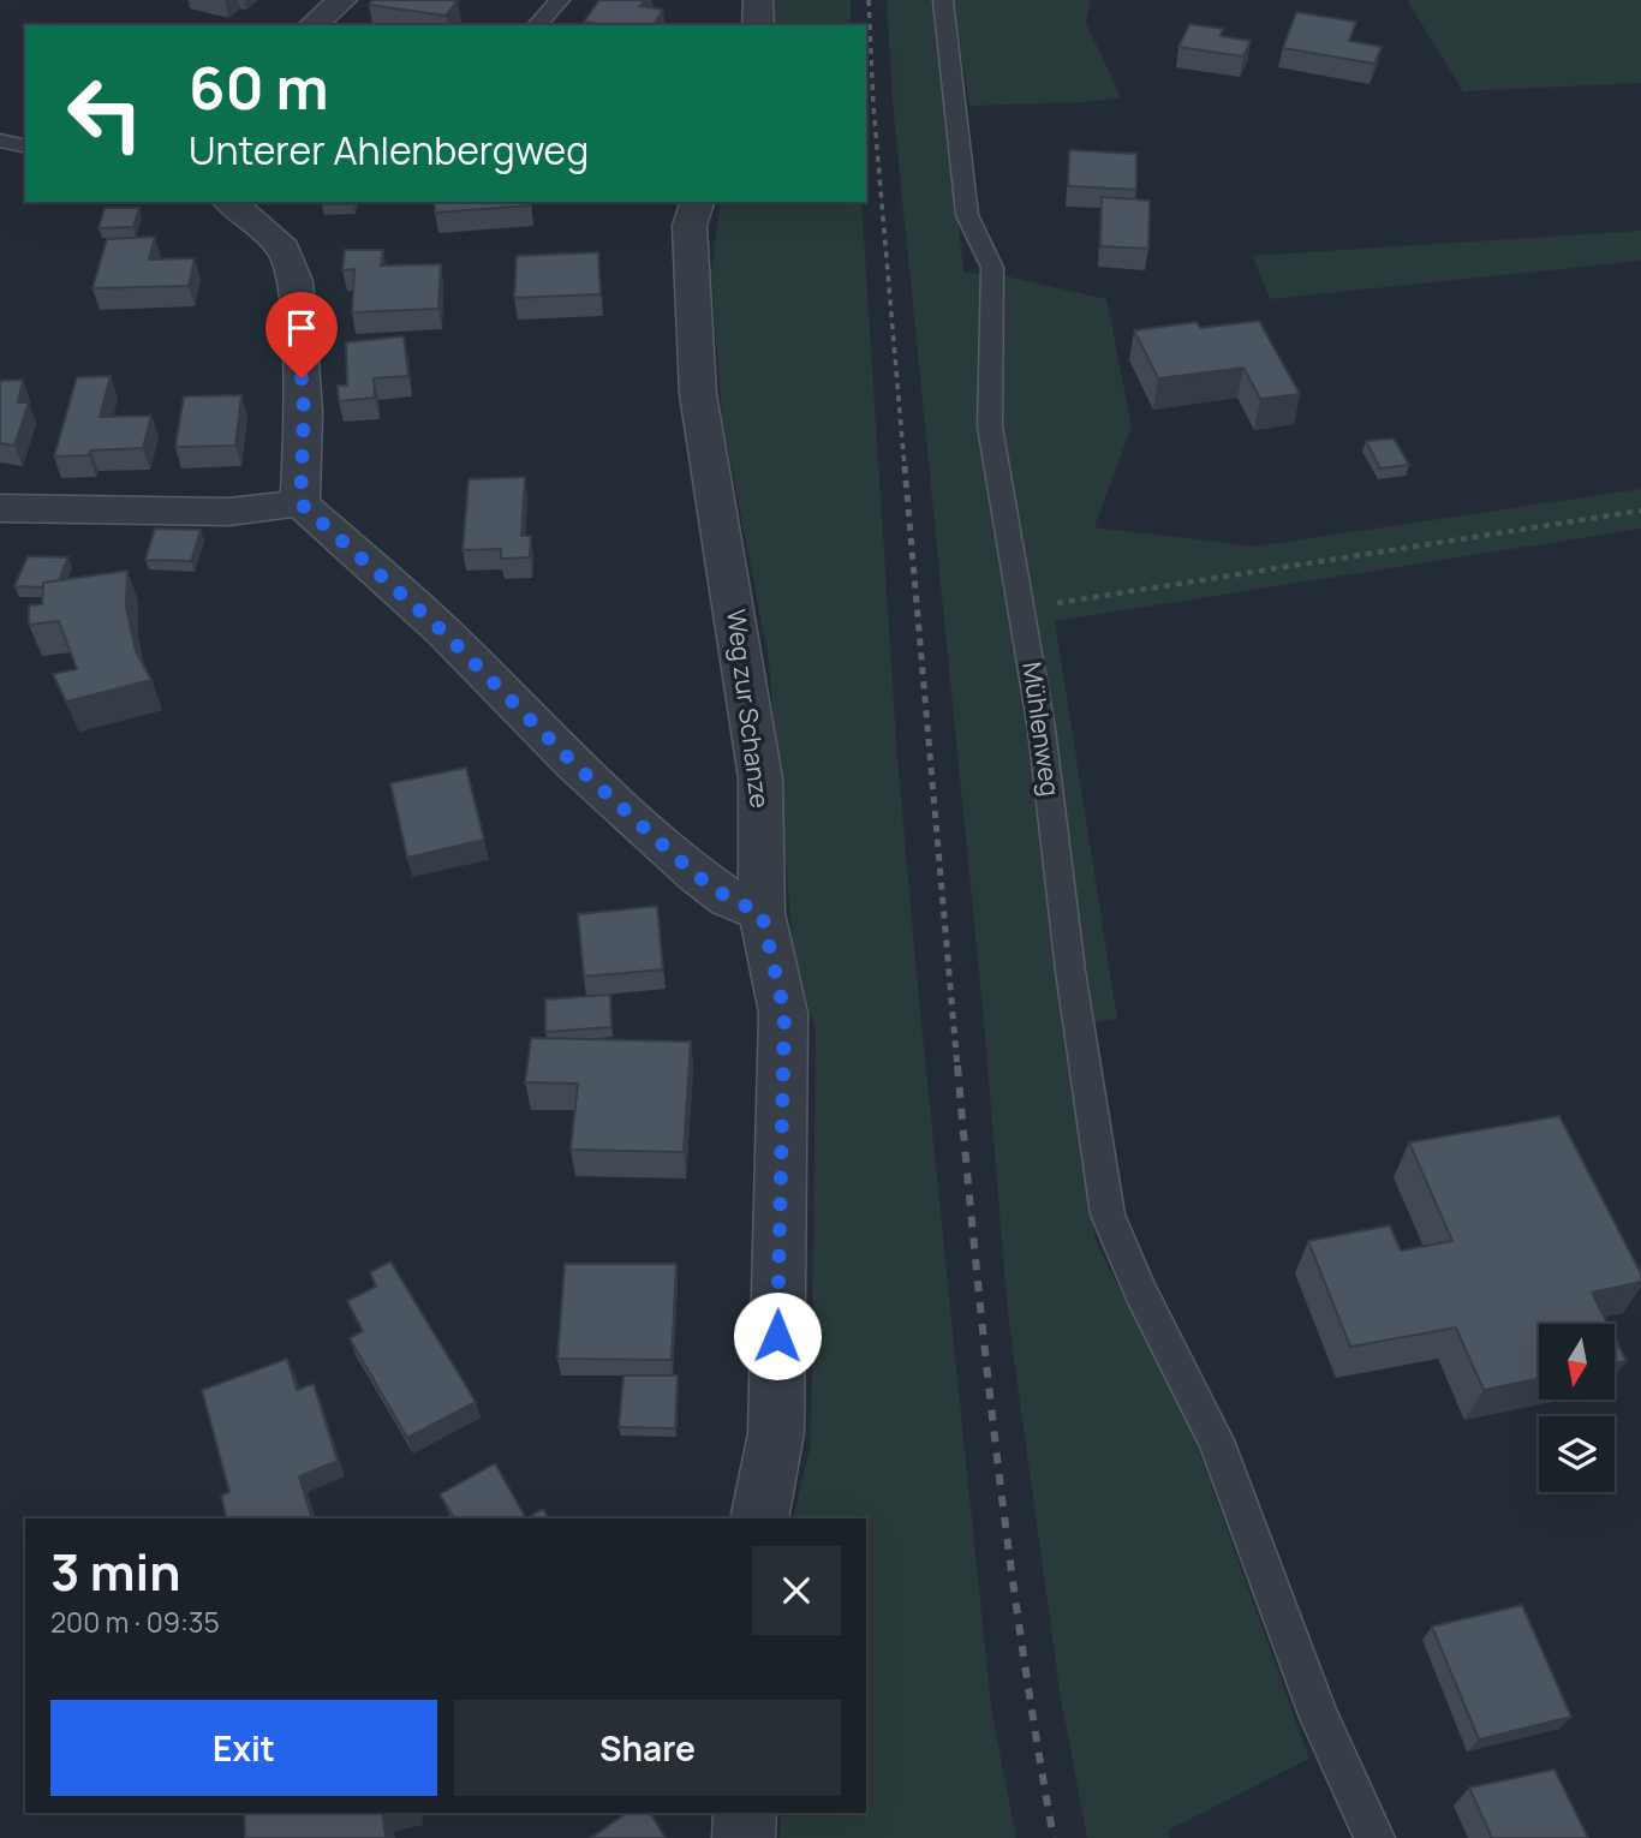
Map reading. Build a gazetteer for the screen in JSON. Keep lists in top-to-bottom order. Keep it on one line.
{"streets":{"street":["Weg zur Schanze"],"lane":["Mühlenweg"]},"north":"bottom","page":{"turn":["60 m","Unterer Ahlenbergweg"],"heading":["3 min","200 m · 09:35"],"buttons":["Exit","Share"]}}
